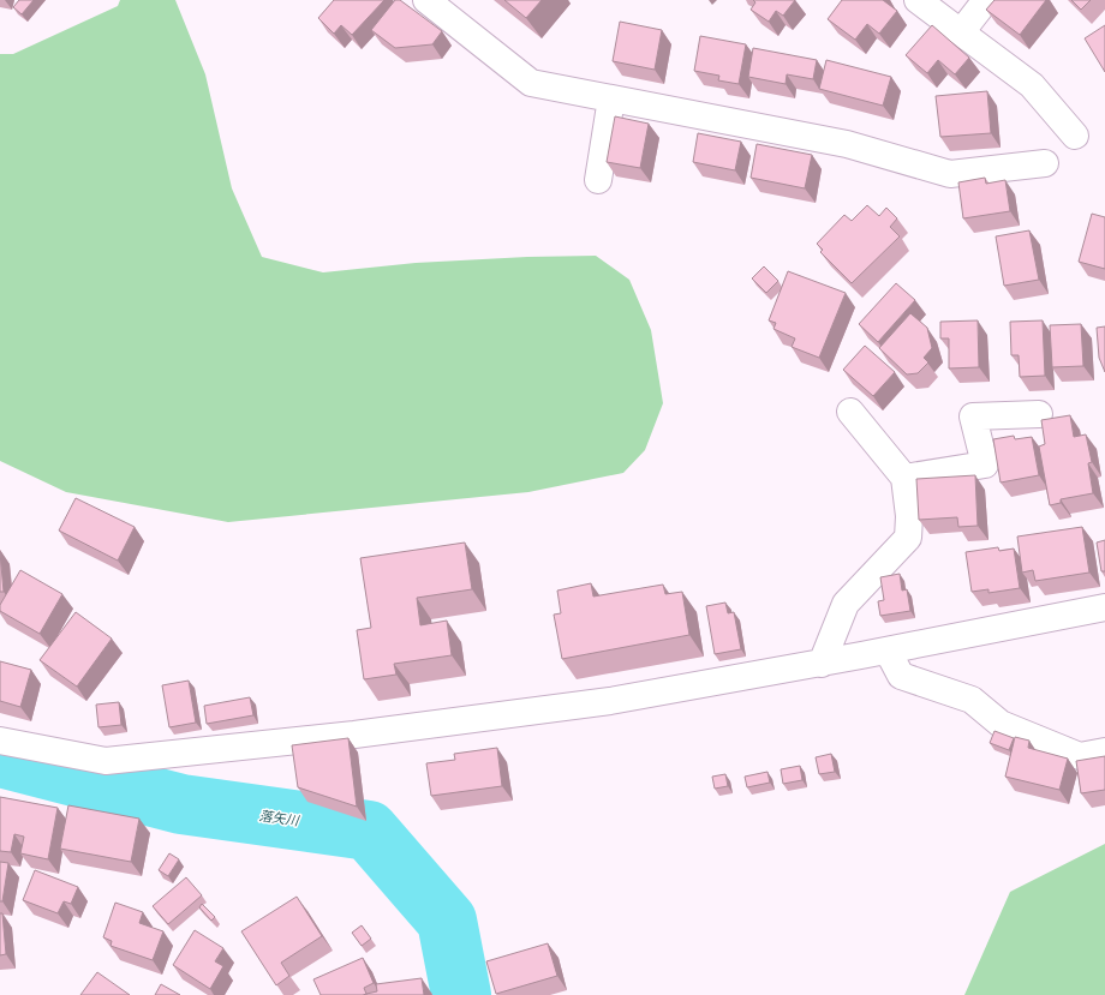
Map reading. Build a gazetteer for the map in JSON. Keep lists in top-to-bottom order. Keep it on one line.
{"water":["落矢川"]}
